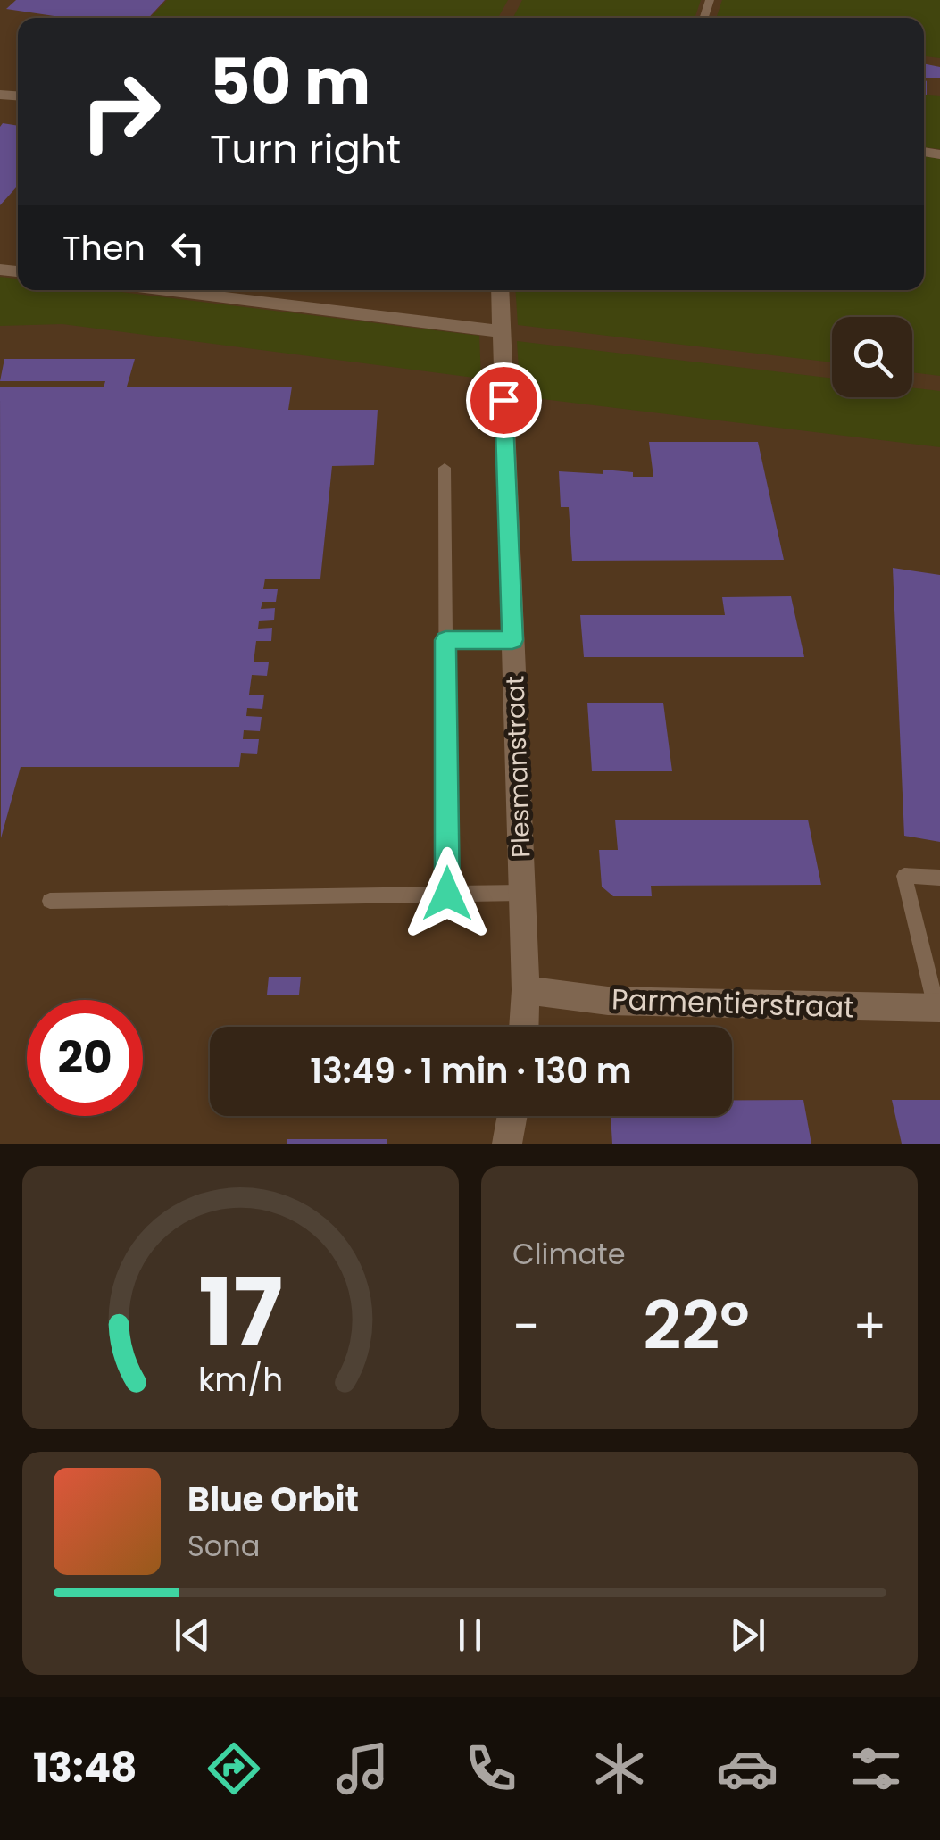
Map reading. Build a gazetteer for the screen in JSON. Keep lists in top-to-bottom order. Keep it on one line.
{"streets":{"street":["Plesmanstraat","Parmentierstraat"]},"crossings":[["Plesmanstraat","Parmentierstraat"]],"page":{"turn":["50 m","Turn right"],"then":"Then","limit":"20","trip":"13:49 · 1 min · 130 m","tile":"Climate","heat":["−","22°","+"],"song":["Blue Orbit","Sona"],"tabs":"13:48","gauge":["17","km/h"]}}
